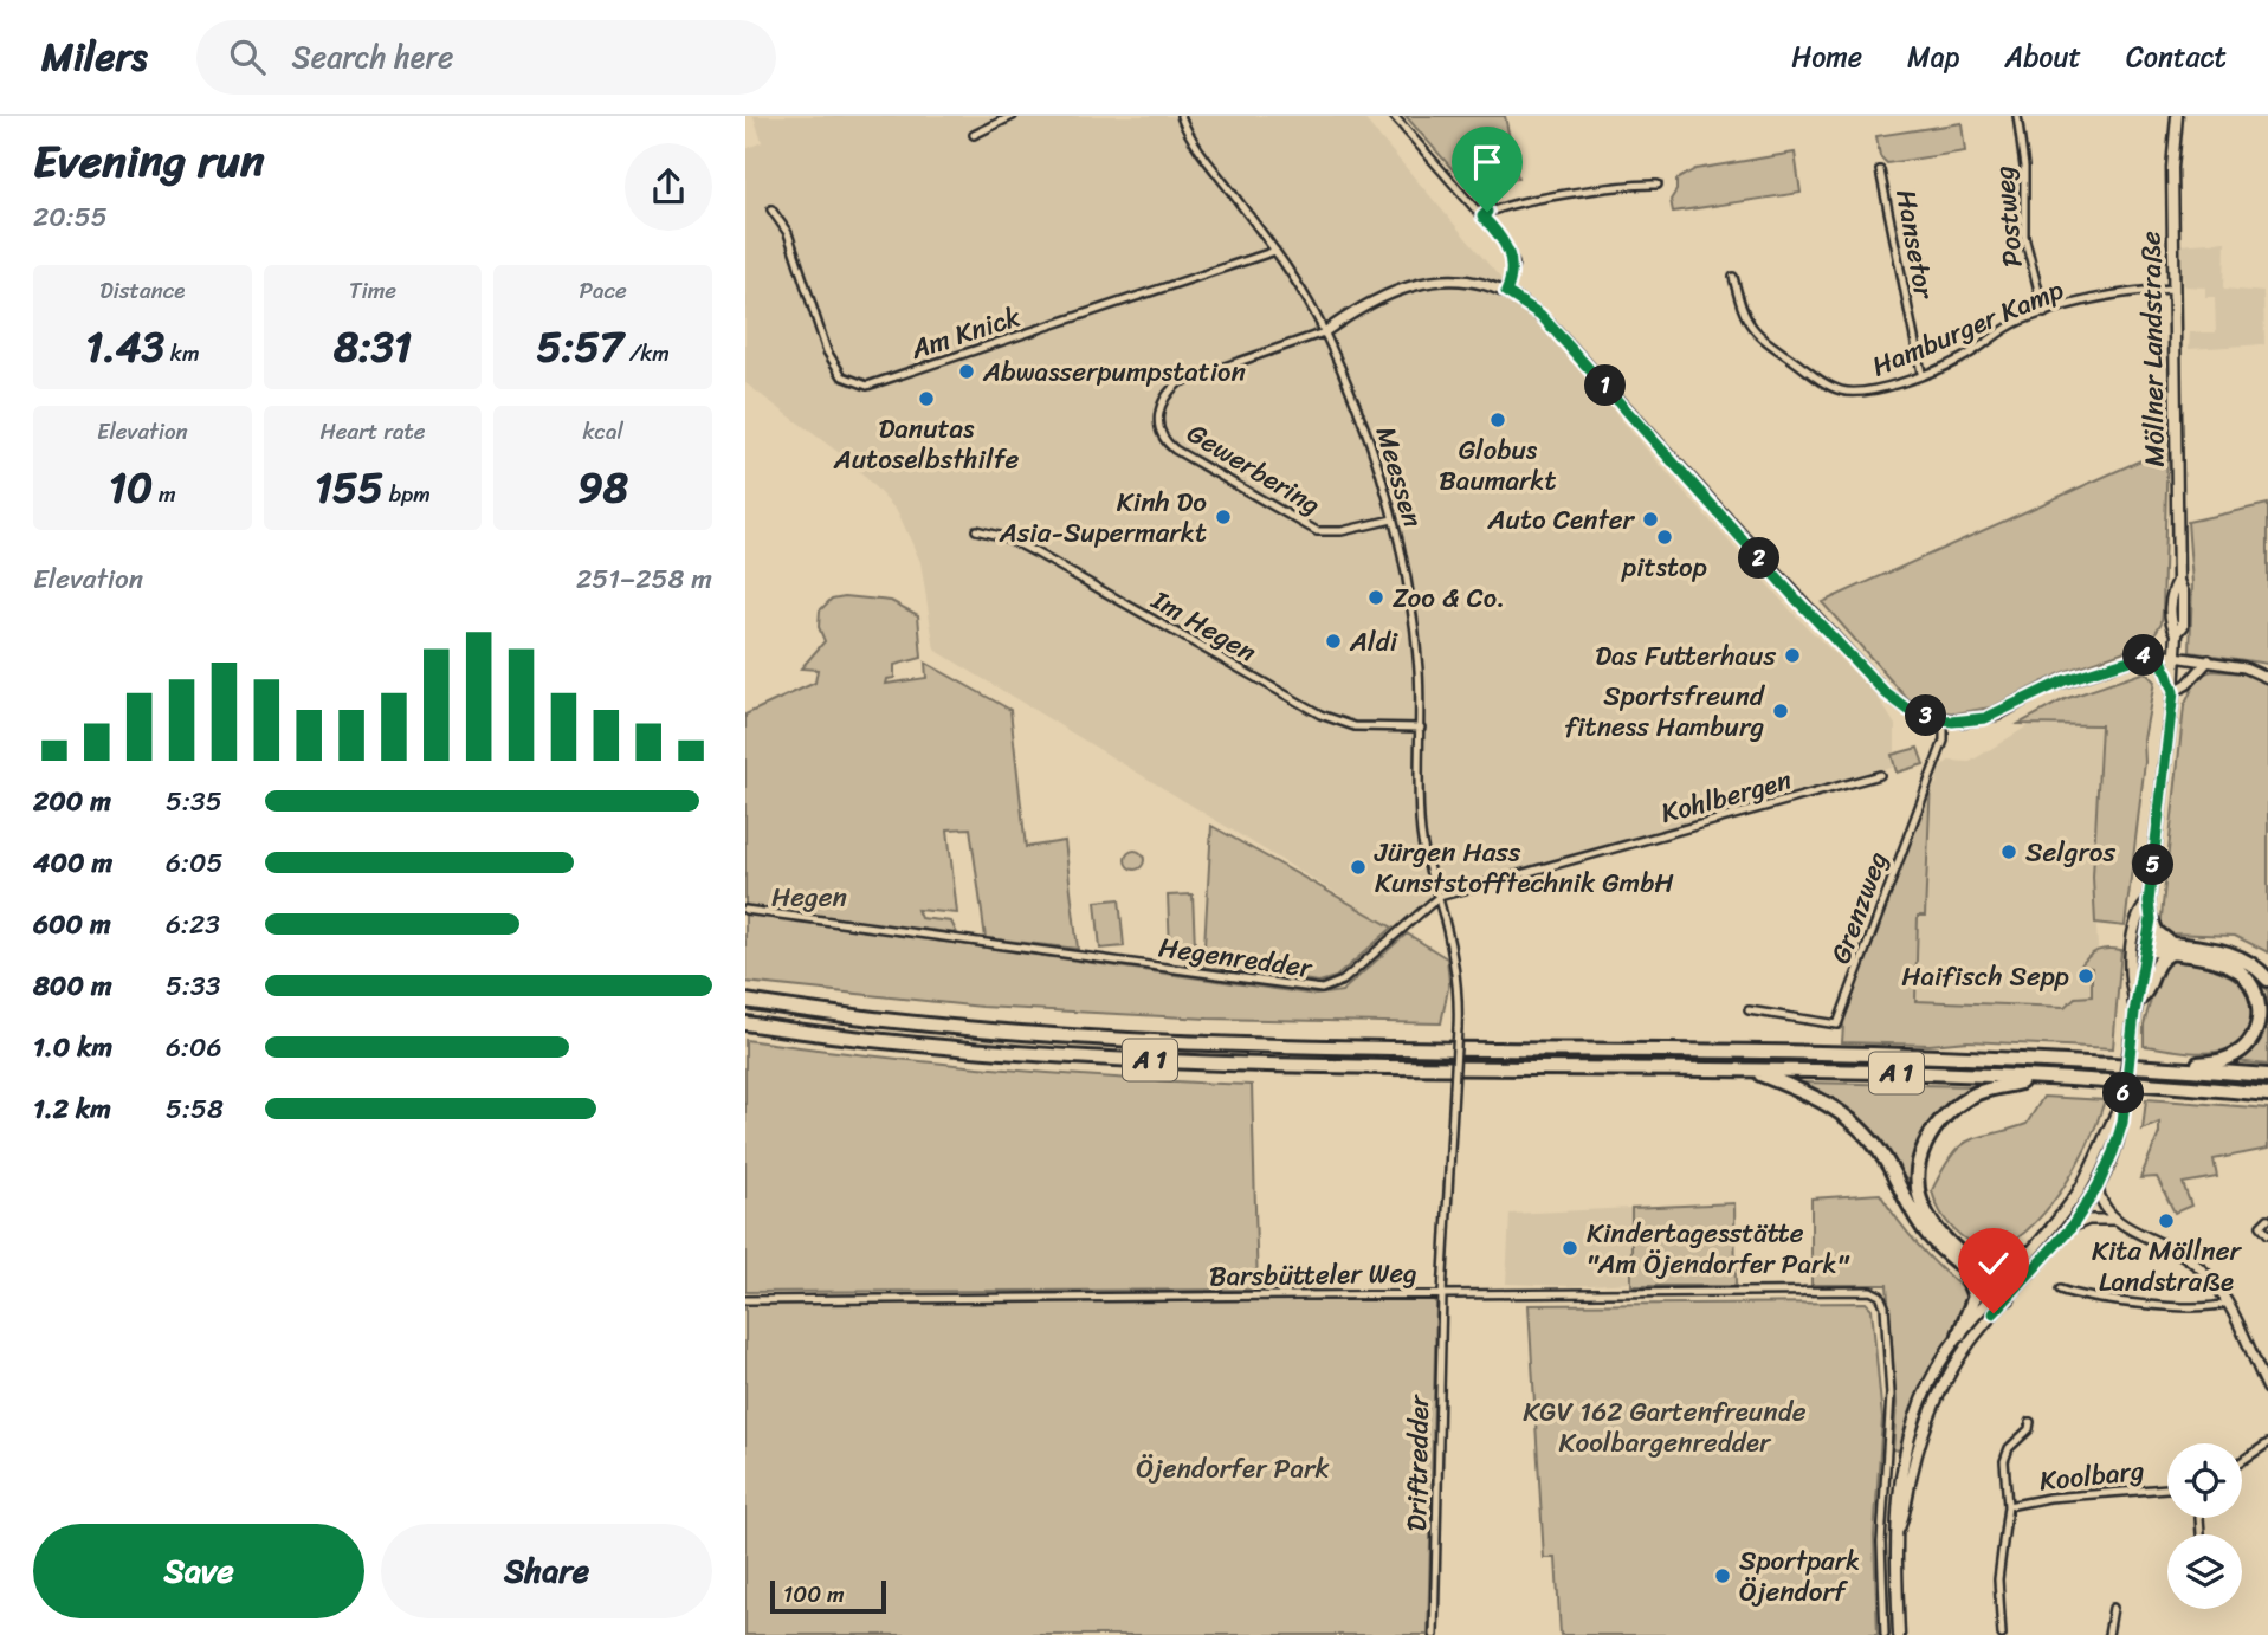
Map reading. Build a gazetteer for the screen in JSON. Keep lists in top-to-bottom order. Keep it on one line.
{"streets":{"highway":["A 1"],"main road":["Möllner Landstraße"],"street":["Postweg","Hansetor","Hamburger Kamp","Am Knick","Gewerbering","Meessen","Im Hegen","Kohlbergen","Grenzweg","Hegenredder","Barsbütteler Weg","Driftredder","Koolbarg"]},"crossings":[["Postweg","Hamburger Kamp"],["Hansetor","Hamburger Kamp"],["Hamburger Kamp","Möllner Landstraße"],["Am Knick","Meessen"],["Gewerbering","Meessen"],["Meessen","Im Hegen"],["Meessen","Kohlbergen"],["Meessen","Hegenredder"],["Kohlbergen","Hegenredder"],["Barsbütteler Weg","Driftredder"]],"parks":["Hegen","KGV 162 Gartenfreunde Koolbargenredder","Öjendorfer Park"],"places":["Abwasserpumpstation","Danutas Autoselbsthilfe","Globus Baumarkt","Kinh Do Asia-Supermarkt","Auto Center","pitstop","Zoo & Co.","Aldi","Das Futterhaus","Sportsfreund fitness Hamburg","Selgros","Jürgen Hass Kunststofftechnik GmbH","Haifisch Sepp","Kita Möllner Landstraße","Kindertagesstätte \"Am Öjendorfer Park\"","Sportpark Öjendorf"],"scale_bar":"100 m","page":{"header":"Milers","search":"Search here","nav":["Home","Map","About","Contact"],"heading":["Evening run","20:55"],"stats":[["Distance","1.43 km"],["Time","8:31"],["Pace","5:57 /km"],["Elevation","10 m"],["Heart rate","155 bpm"],["kcal","98"]],"pins":["1","2","4","3","5","6"],"chart":["Elevation","251–258 m"],"list":[{"name":"200 m","note":"5:35"},{"name":"400 m","note":"6:05"},{"name":"600 m","note":"6:23"},{"name":"800 m","note":"5:33"},{"name":"1.0 km","note":"6:06"},{"name":"1.2 km","note":"5:58"}],"buttons":["Save","Share"],"scale":"100 m"}}
